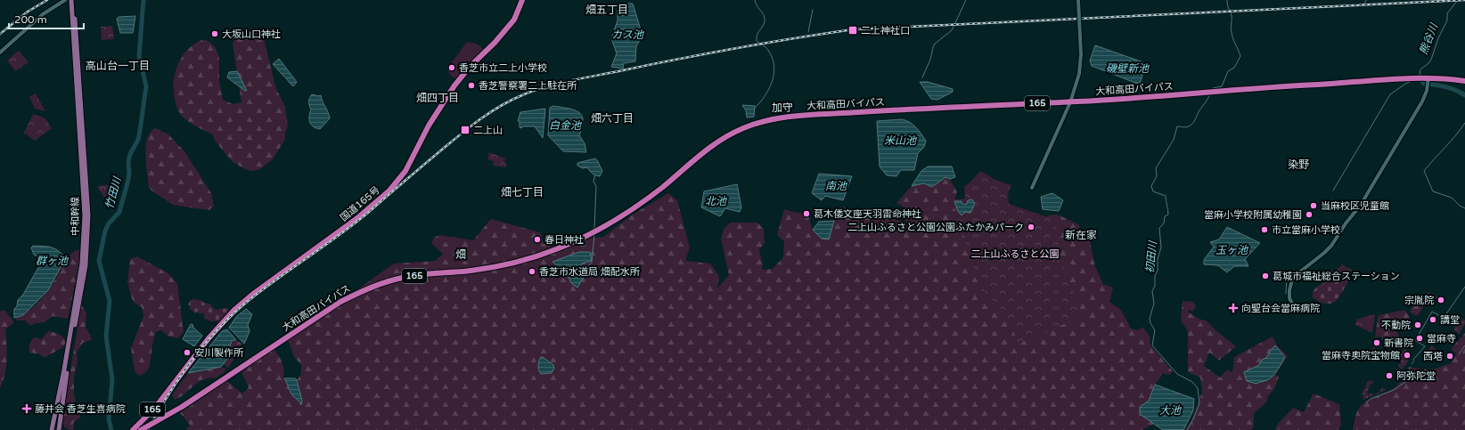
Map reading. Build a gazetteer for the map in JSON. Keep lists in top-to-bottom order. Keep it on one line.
{"streets":{"highway":["大和高田バイパス","165","国道165号"],"main road":["中和幹線"]},"crossings":[["大和高田バイパス","国道165号"]],"districts":["畑五丁目","高山台一丁目","畑四丁目","加守","畑六丁目","染野","畑七丁目","新在家","畑"],"water":["カス池","熊谷川","磯壁新池","白金池","米山池","南池","竹田川","北池","玉ヶ池","初田川","群ヶ池","大池"],"parks":["二上山ふるさと公園"],"places":{"transit":["二上神社口","二上山"],"other":["大坂山口神社","香芝市立二上小学校","香芝警察署二上駐在所","当麻校区児童館","葛木倭文座天羽雷命神社","當麻小学校附属幼稚園","二上山ふるさと公園公園ふたかみパーク","市立當麻小学校","春日神社","香芝市水道局 畑配水所","葛城市福祉総合ステーション","宗胤院","講堂","不動院","當麻寺","新書院","安川製作所","當麻寺奥院宝物館","西塔","阿弥陀堂"],"health":["向聖台会當麻病院","藤井会 香芝生喜病院"]},"scale_bar":"200 m"}
